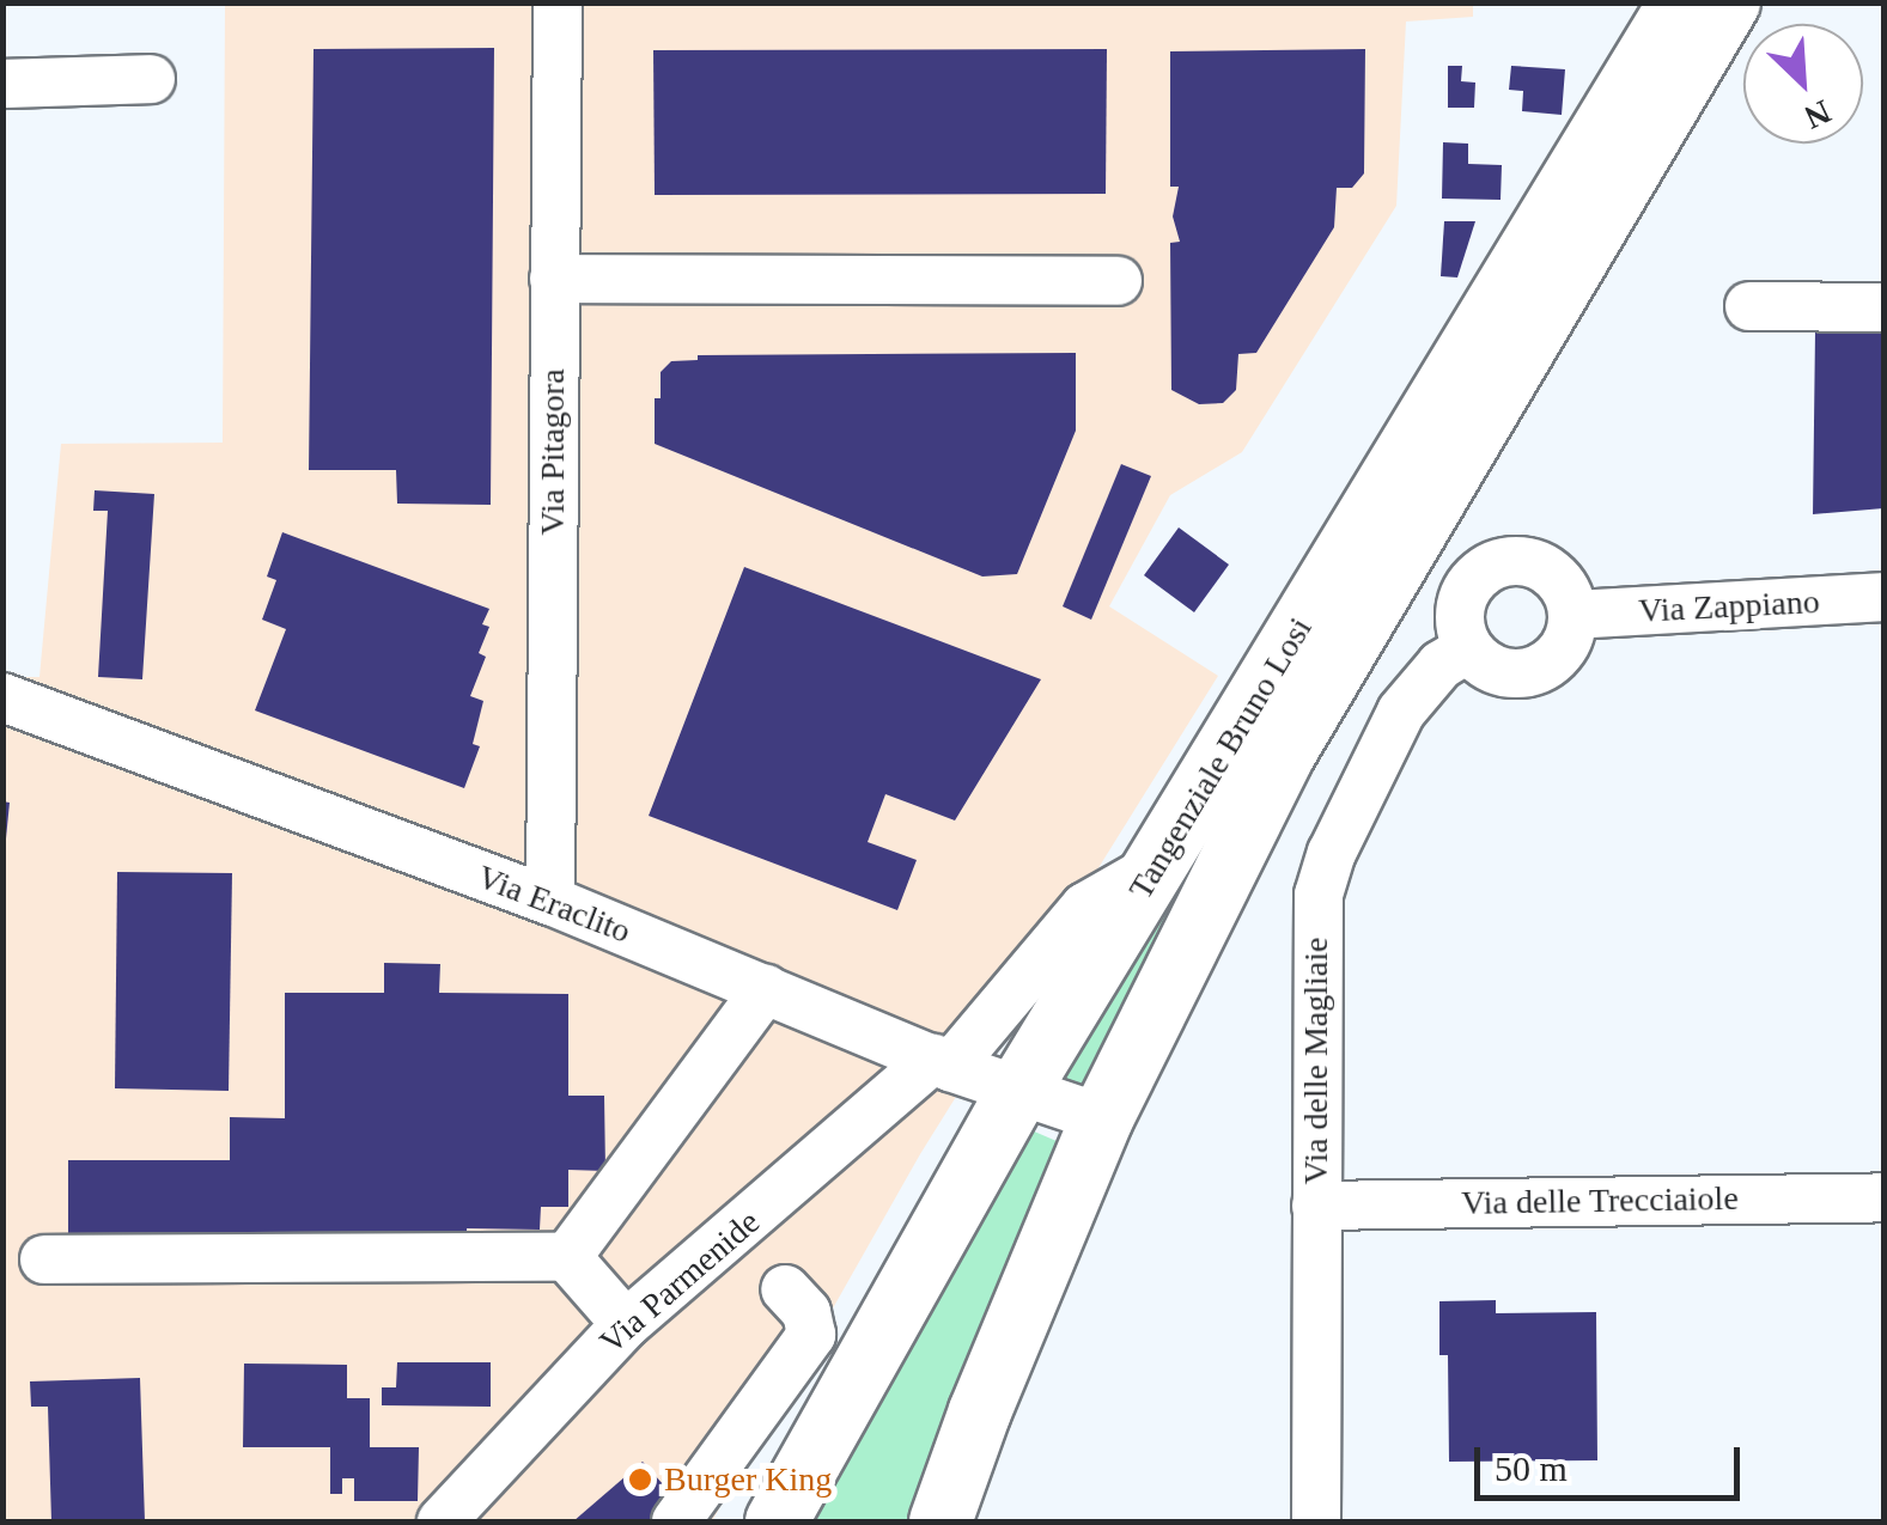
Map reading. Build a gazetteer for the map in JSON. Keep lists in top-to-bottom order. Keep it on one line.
{"streets":{"main road":["Tangenziale Bruno Losi"],"street":["Via Pitagora","Via Zappiano","Via Eraclito","Via delle Magliaie","Via delle Trecciaiole","Via Parmenide"]},"crossings":[["Via Pitagora","Via Eraclito"],["Via Zappiano","Via delle Magliaie"],["Tangenziale Bruno Losi","Via Eraclito"],["Tangenziale Bruno Losi","Via Parmenide"],["Via Eraclito","Via Parmenide"],["Via delle Magliaie","Via delle Trecciaiole"]],"places":["Burger King"],"scale_bar":"50 m","north":"bottom right"}
